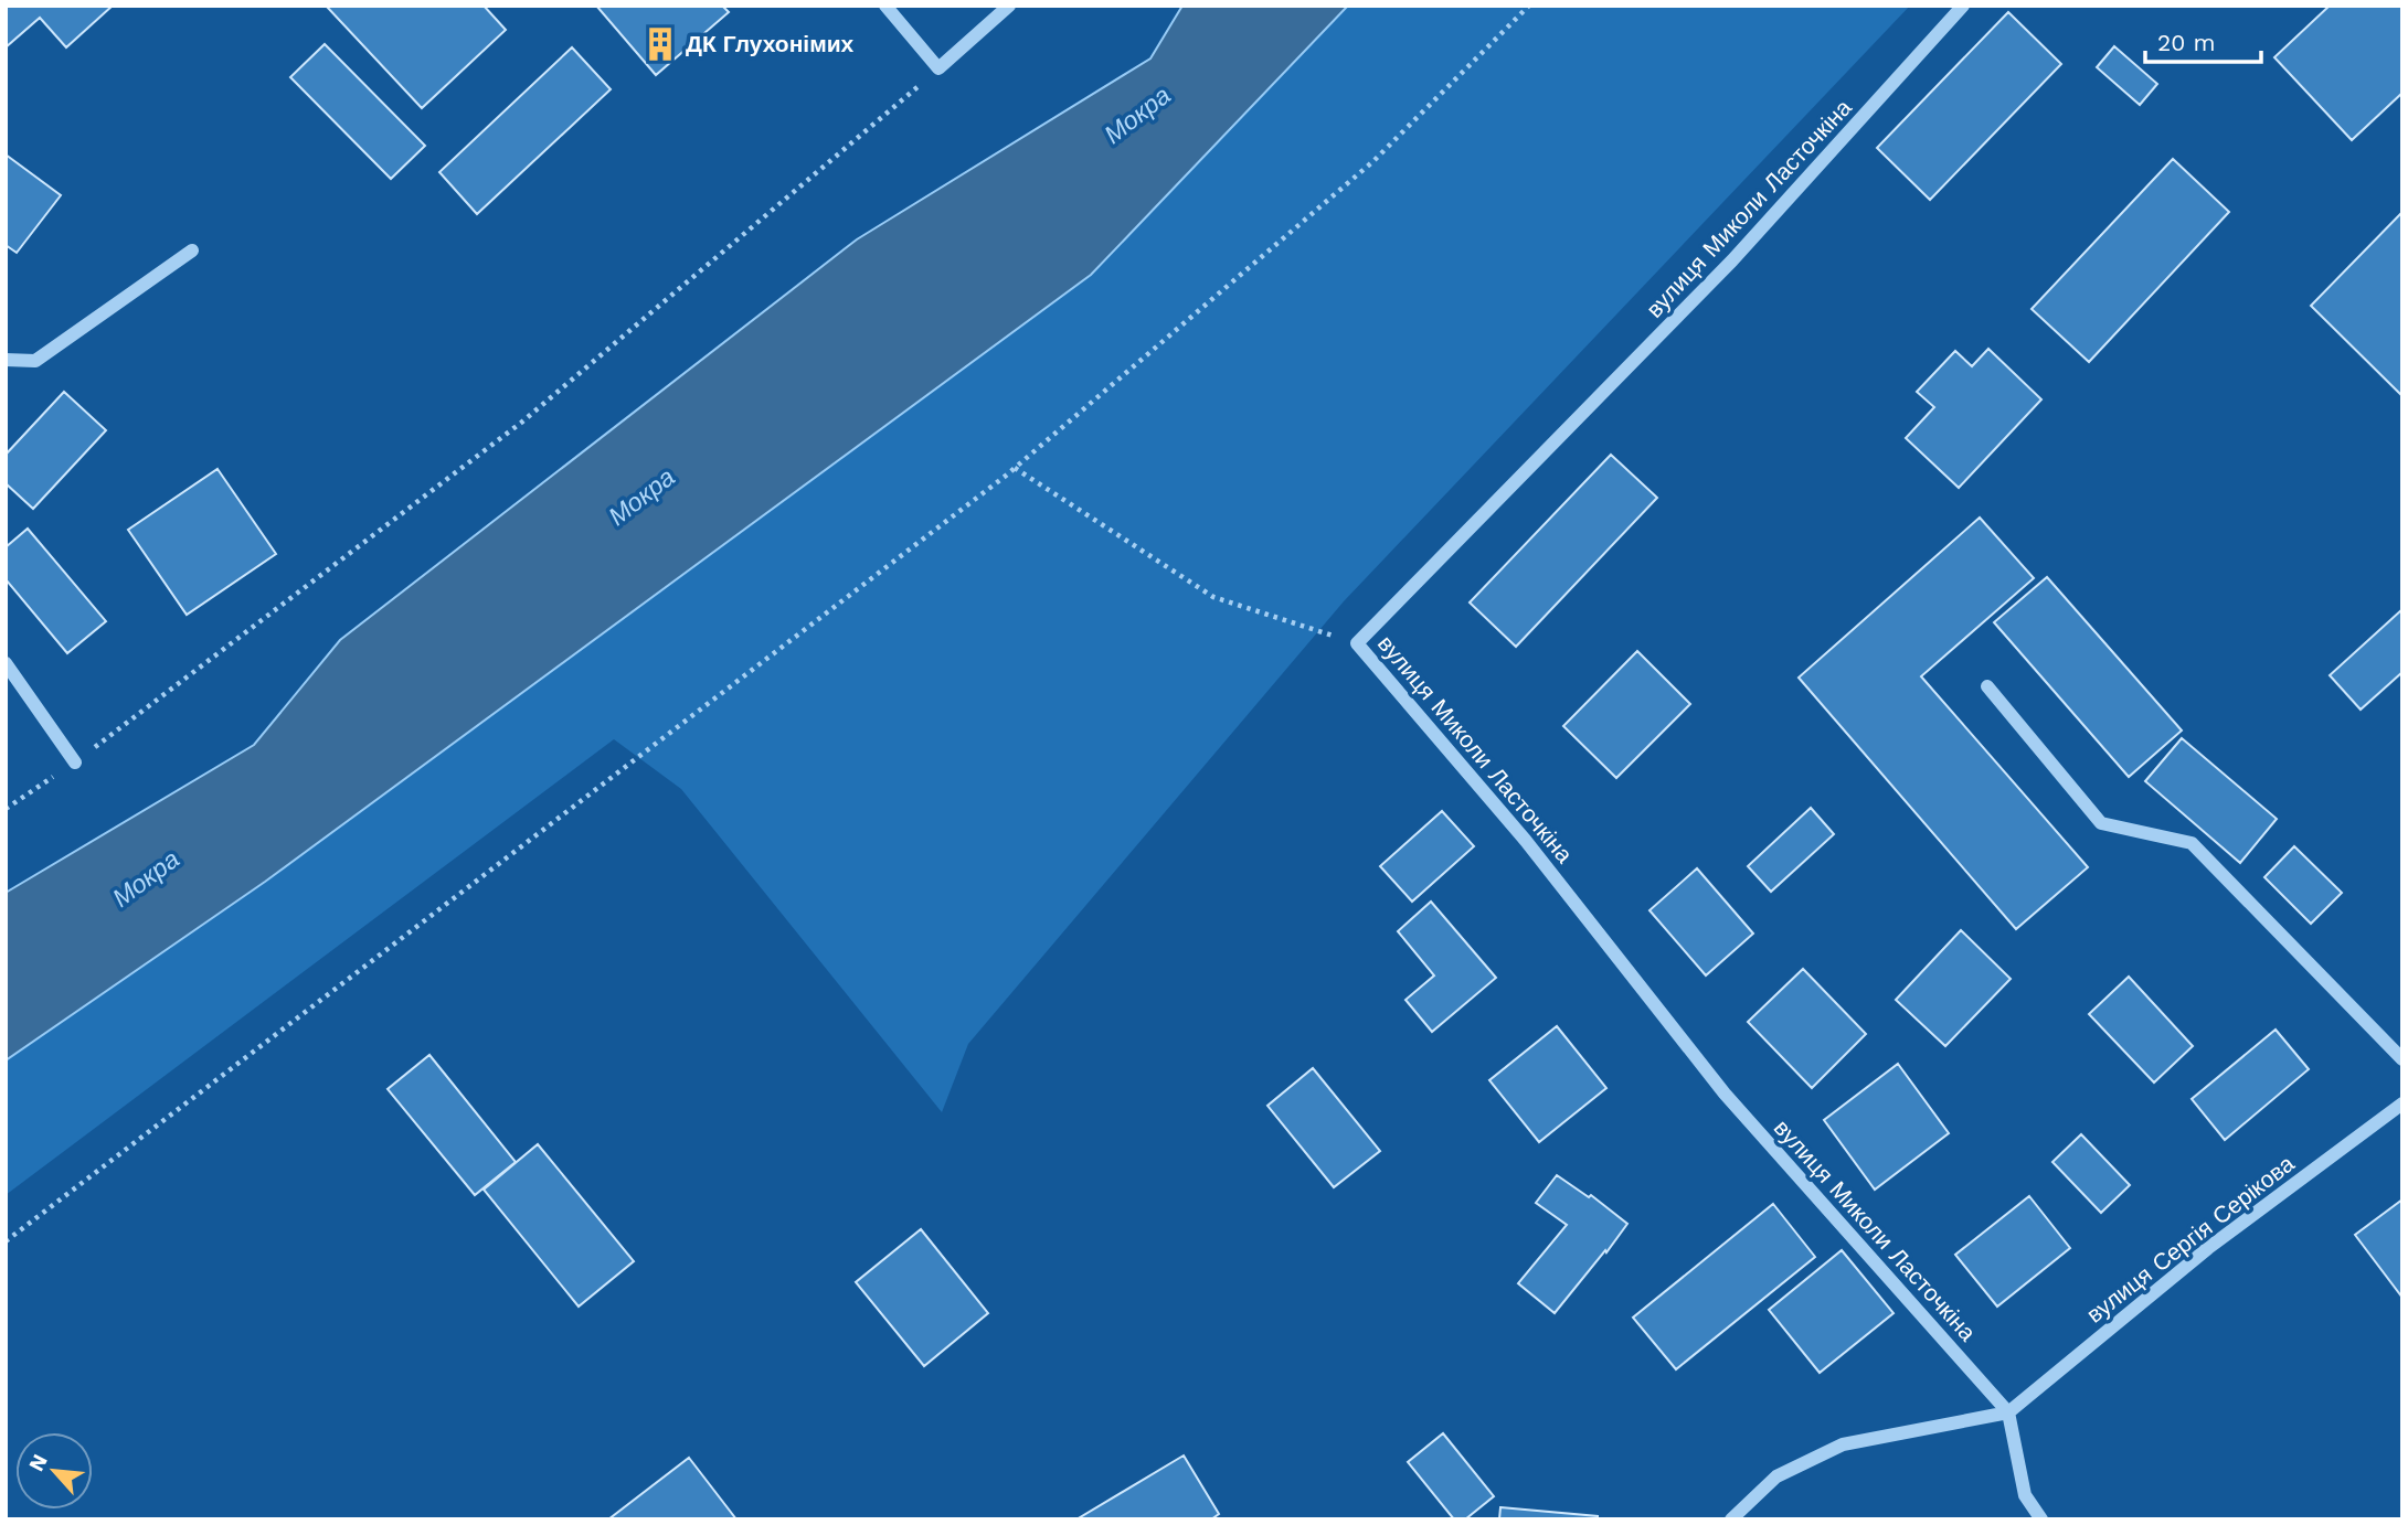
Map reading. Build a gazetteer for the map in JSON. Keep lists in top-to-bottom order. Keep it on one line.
{"streets":{"street":["вулиця Миколи Ласточкіна","вулиця Сергія Серікова"]},"crossings":[["вулиця Миколи Ласточкіна","вулиця Сергія Серікова"]],"water":["Мокра"],"places":{"building":["ДК Глухонімих"]},"scale_bar":"20 m","north":"top left"}
